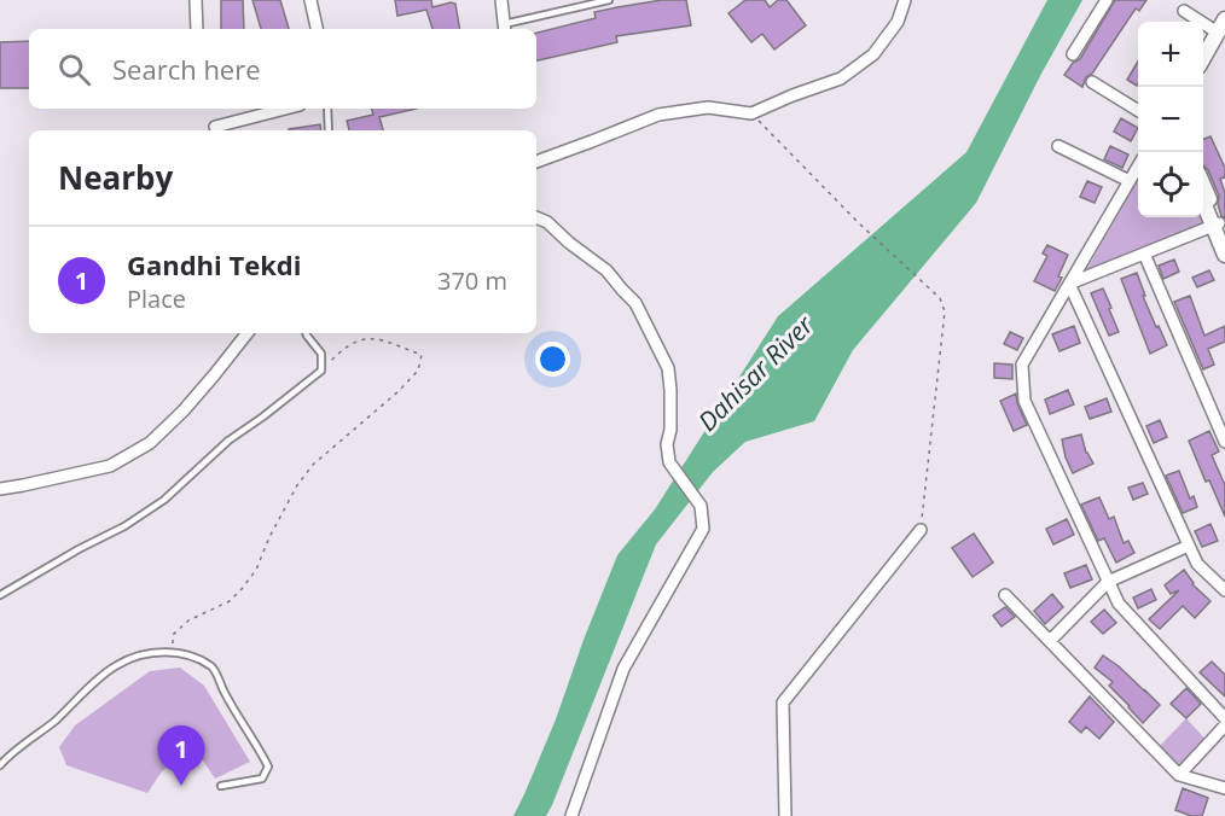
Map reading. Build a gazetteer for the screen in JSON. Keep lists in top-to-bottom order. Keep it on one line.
{"water":["Dahisar River"],"page":{"map_buttons":["+","−"],"search":"Search here","heading":"Nearby","list":[{"mark":"1","name":"Gandhi Tekdi","note":"Place","value":"370 m"}],"pins":"1"}}
